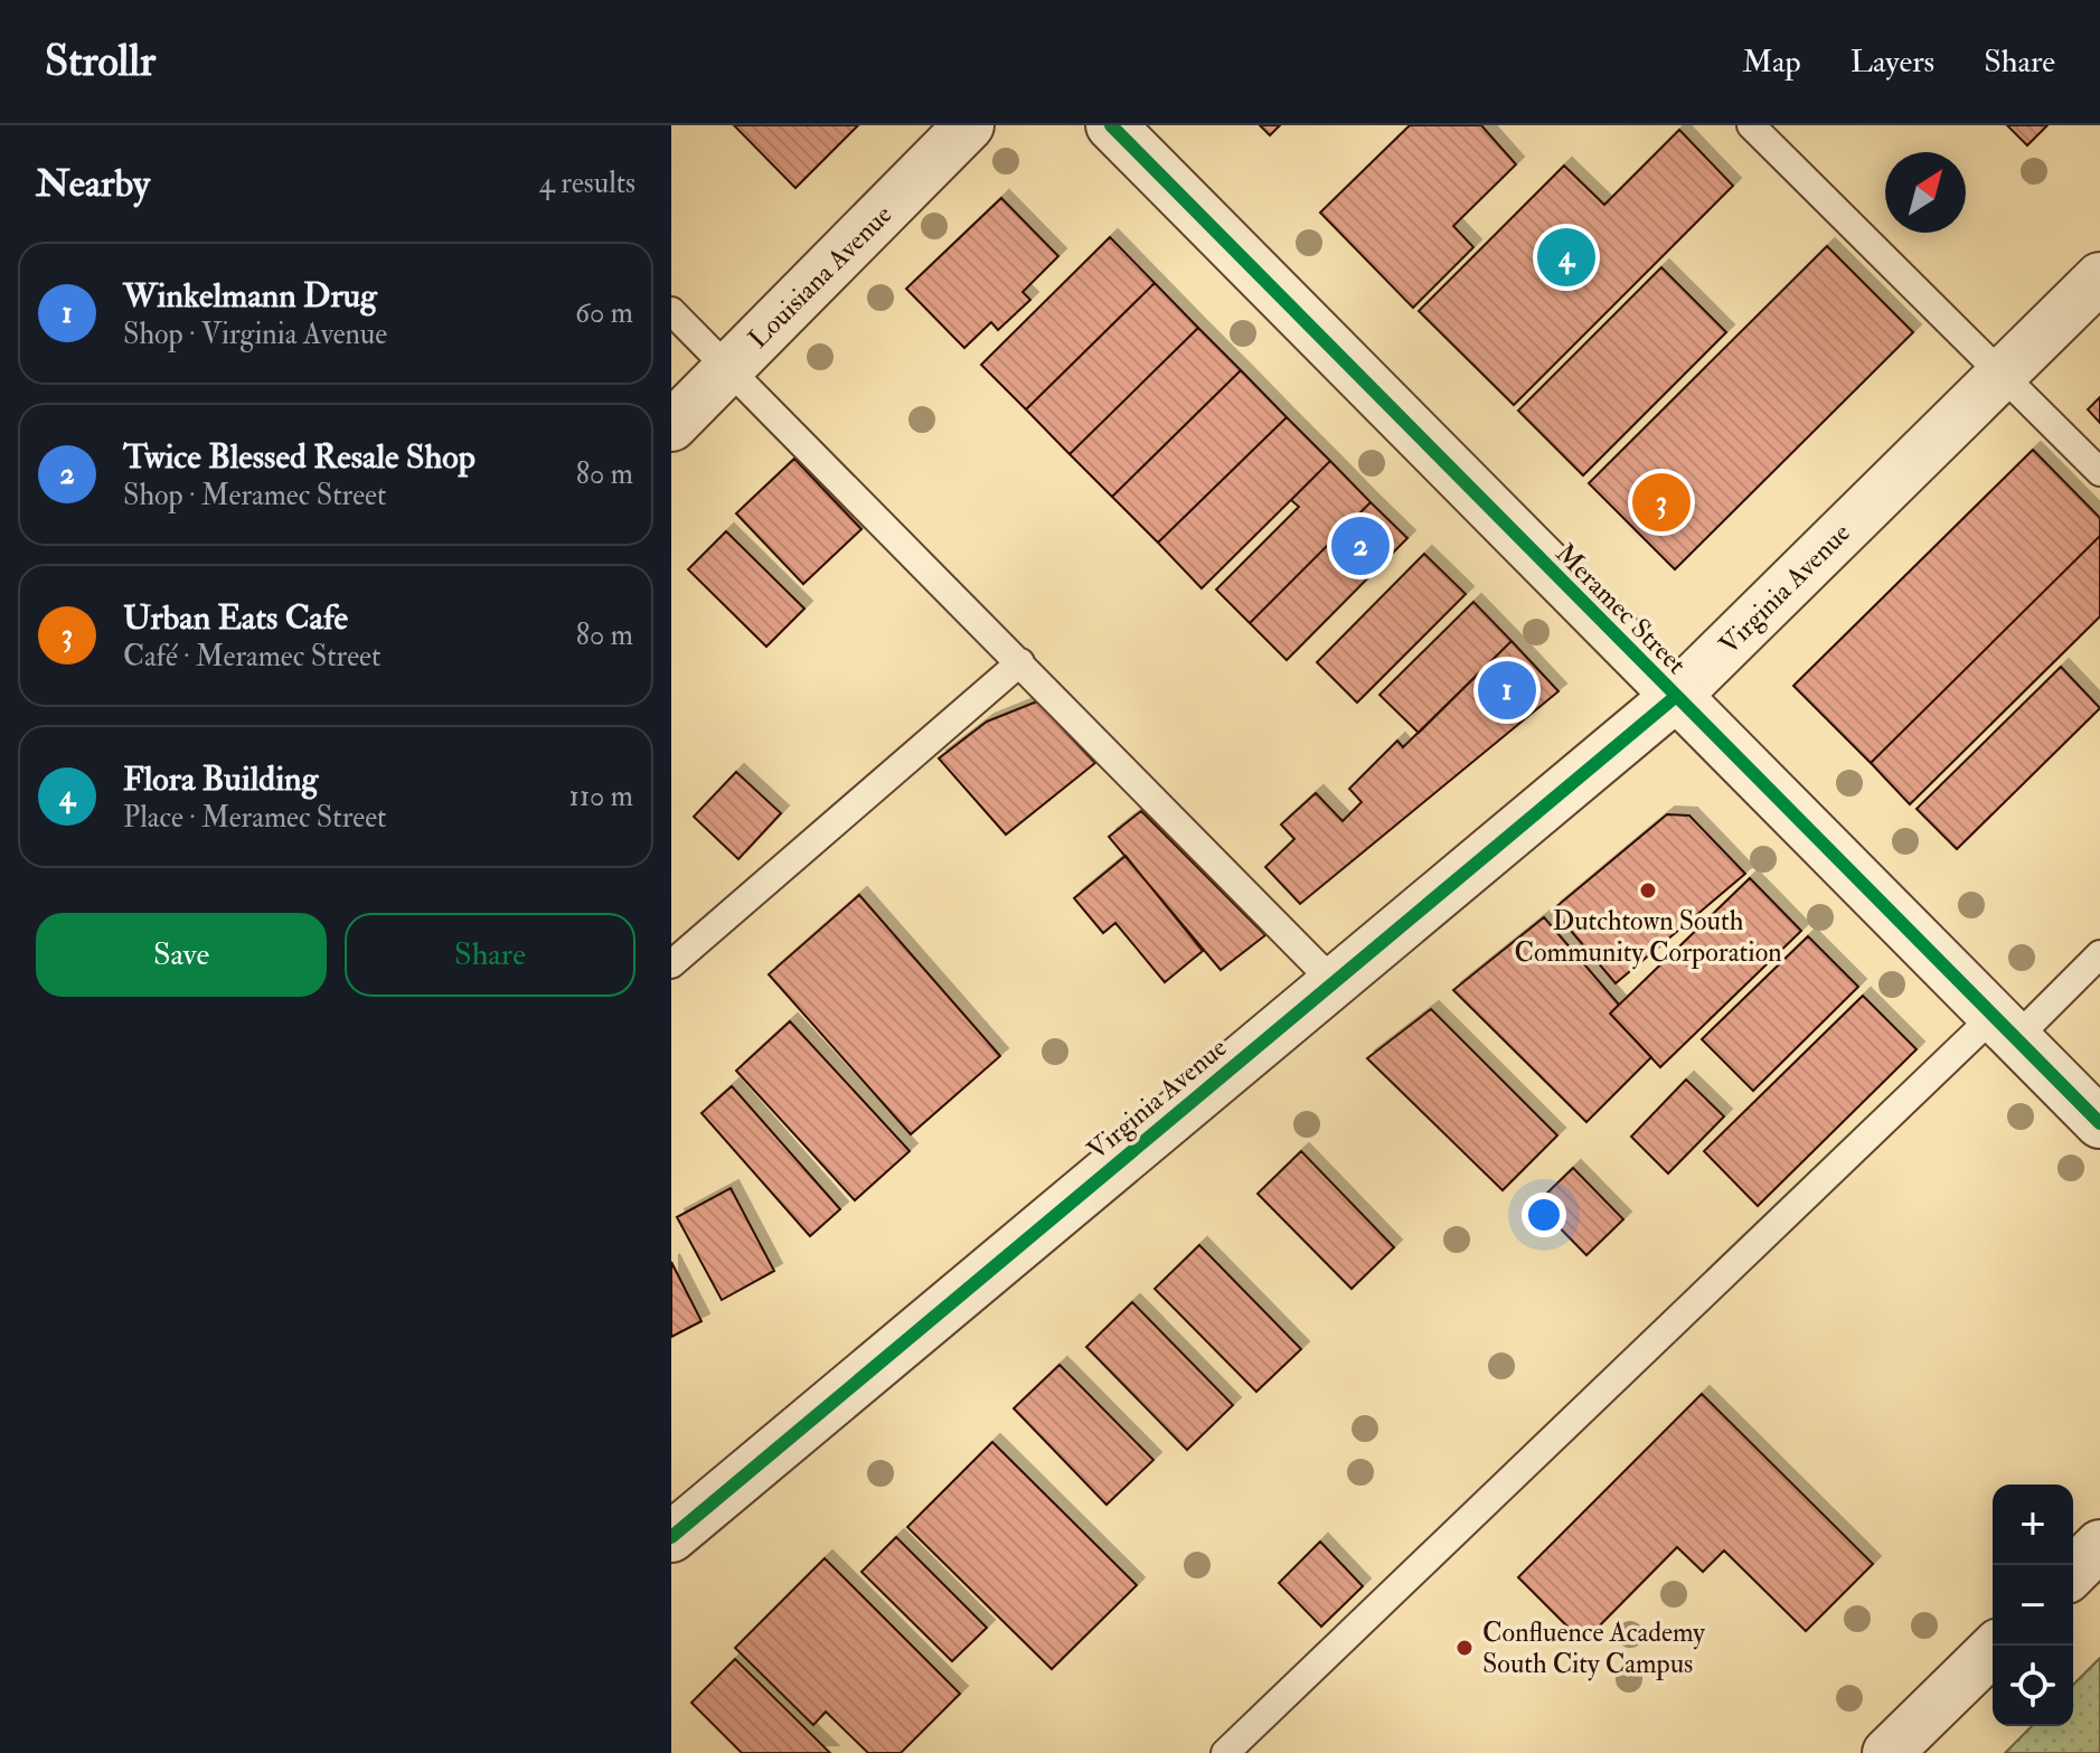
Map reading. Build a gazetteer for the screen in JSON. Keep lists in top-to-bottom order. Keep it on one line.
{"streets":{"street":["Louisiana Avenue","Virginia Avenue","Meramec Street"]},"crossings":[["Virginia Avenue","Meramec Street"]],"places":["Dutchtown South Community Corporation","Confluence Academy South City Campus"],"north":"top right","page":{"header":"Strollr","nav":["Map","Layers","Share"],"heading":["Nearby","4 results"],"pins":["4","3","2","1"],"list":[{"mark":"1","name":"Winkelmann Drug","note":"Shop · Virginia Avenue","value":"60 m"},{"mark":"2","name":"Twice Blessed Resale Shop","note":"Shop · Meramec Street","value":"80 m"},{"mark":"3","name":"Urban Eats Cafe","note":"Café · Meramec Street","value":"80 m"},{"mark":"4","name":"Flora Building","note":"Place · Meramec Street","value":"110 m"}],"buttons":["Save","Share"],"map_buttons":["+","−"]}}
